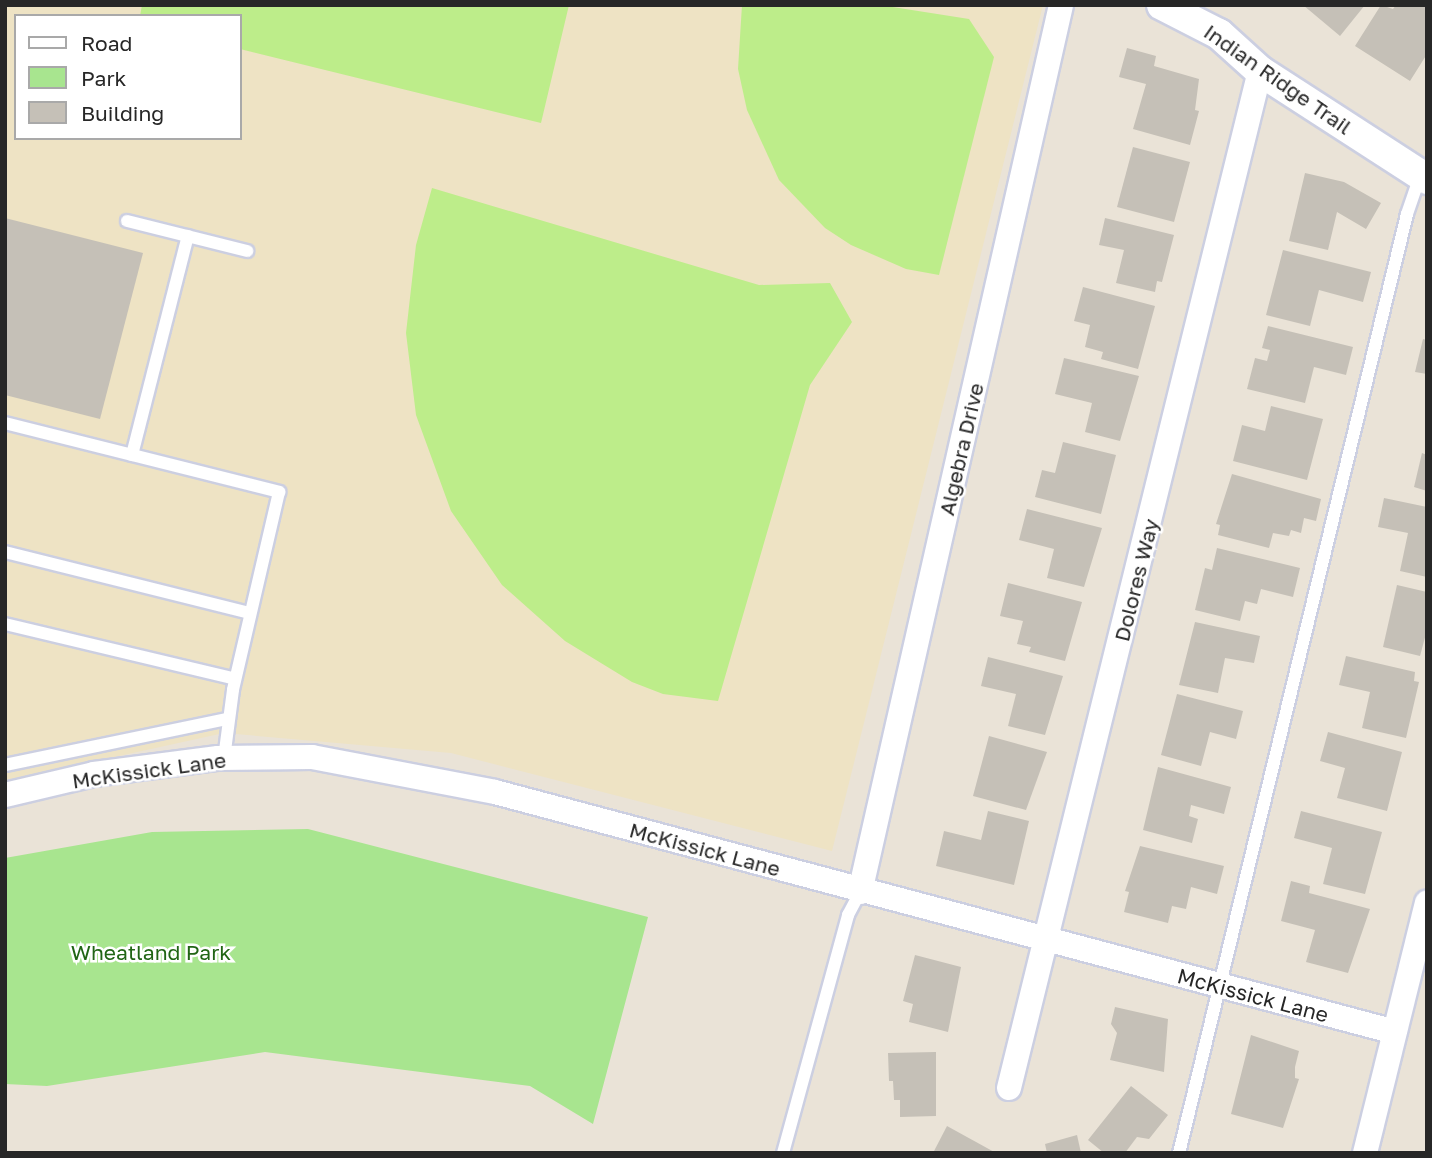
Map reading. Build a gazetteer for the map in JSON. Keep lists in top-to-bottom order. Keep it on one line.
{"streets":{"street":["Indian Ridge Trail","Algebra Drive","Dolores Way","McKissick Lane"]},"crossings":[["Indian Ridge Trail","Dolores Way"],["Algebra Drive","McKissick Lane"],["Dolores Way","McKissick Lane"]],"parks":["Wheatland Park"],"legend":["Road","Park","Building"]}
